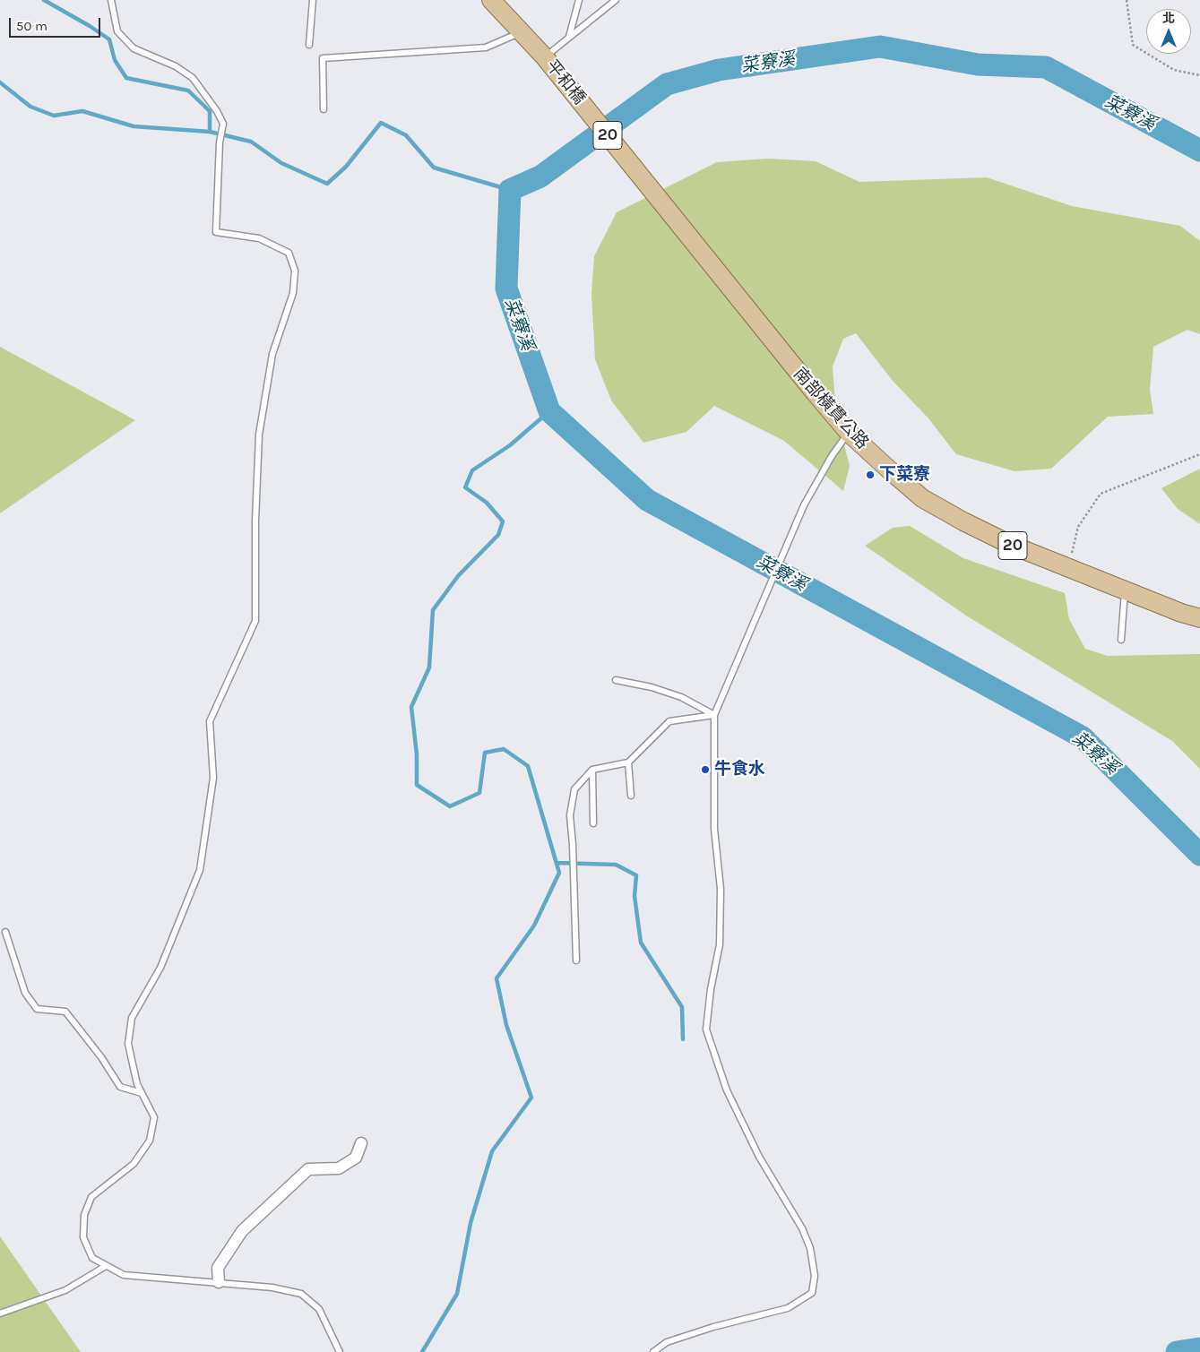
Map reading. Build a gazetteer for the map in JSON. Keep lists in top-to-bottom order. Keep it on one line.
{"streets":{"main road":["平和橋","20","南部橫貫公路"]},"crossings":[["平和橋","20"],["平和橋","南部橫貫公路"]],"water":["菜竂溪"],"places":["下菜寮","牛食水"],"scale_bar":"50 m","north":"top"}
